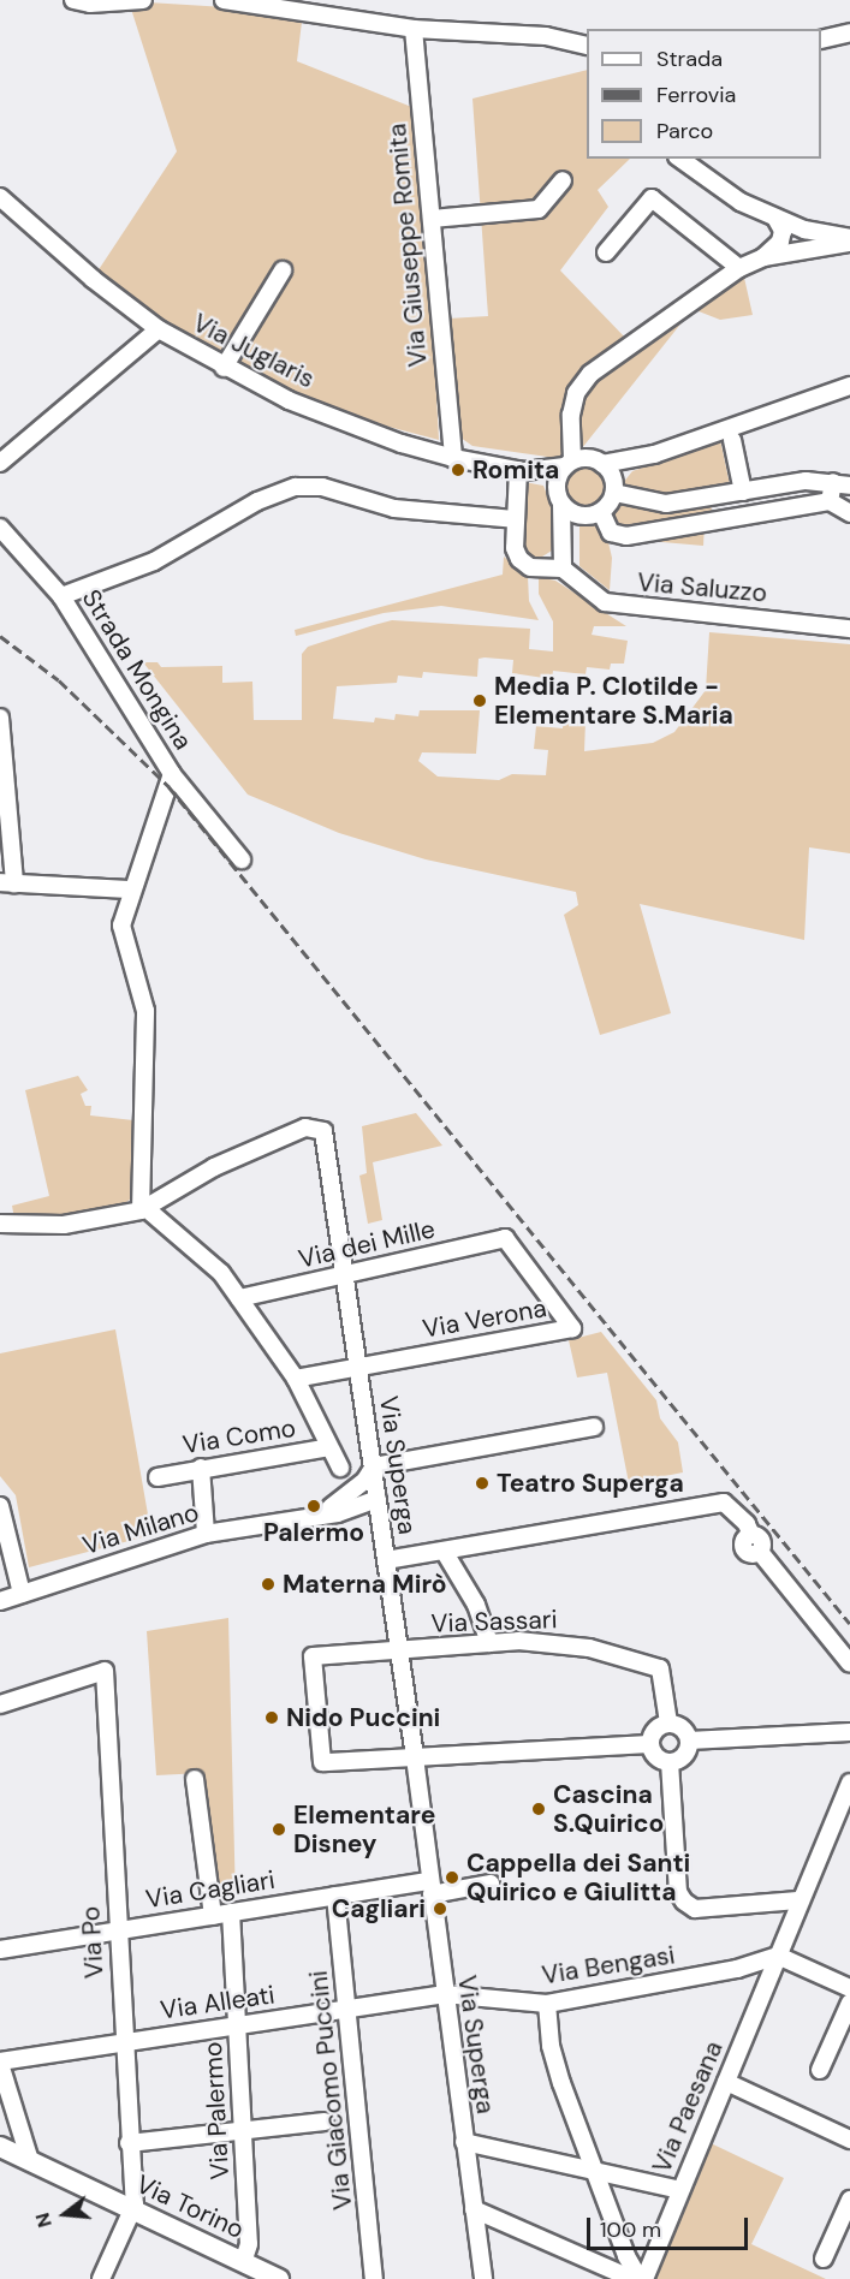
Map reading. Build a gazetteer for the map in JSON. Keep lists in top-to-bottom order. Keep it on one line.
{"streets":{"main road":["Via Torino"],"street":["Via Giuseppe Romita","Via Juglaris","Via Saluzzo","Strada Mongina","Via dei Mille","Via Verona","Via Como","Via Superga","Via Milano","Via Sassari","Via Cagliari","Via Po","Via Bengasi","Via Alleati","Via Giacomo Puccini","Via Paesana","Via Palermo"]},"crossings":[["Via Giuseppe Romita","Via Juglaris"],["Strada Mongina","Via Superga"],["Via dei Mille","Via Verona"],["Via dei Mille","Via Superga"],["Via Verona","Via Superga"],["Via Superga","Via Milano"],["Via Superga","Via Sassari"],["Via Superga","Via Cagliari"],["Via Superga","Via Bengasi"],["Via Superga","Via Alleati"],["Via Cagliari","Via Po"],["Via Cagliari","Via Giacomo Puccini"],["Via Cagliari","Via Palermo"],["Via Po","Via Alleati"],["Via Po","Via Torino"],["Via Bengasi","Via Alleati"],["Via Bengasi","Via Paesana"],["Via Alleati","Via Giacomo Puccini"],["Via Alleati","Via Palermo"],["Via Palermo","Via Torino"]],"places":["Romita","Media P. Clotilde - Elementare S.Maria","Teatro Superga","Palermo","Materna Mirò","Nido Puccini","Cascina S.Quirico","Elementare Disney","Cappella dei Santi Quirico e Giulitta","Cagliari"],"legend":["Strada","Ferrovia","Parco"],"scale_bar":"100 m","north":"left"}
